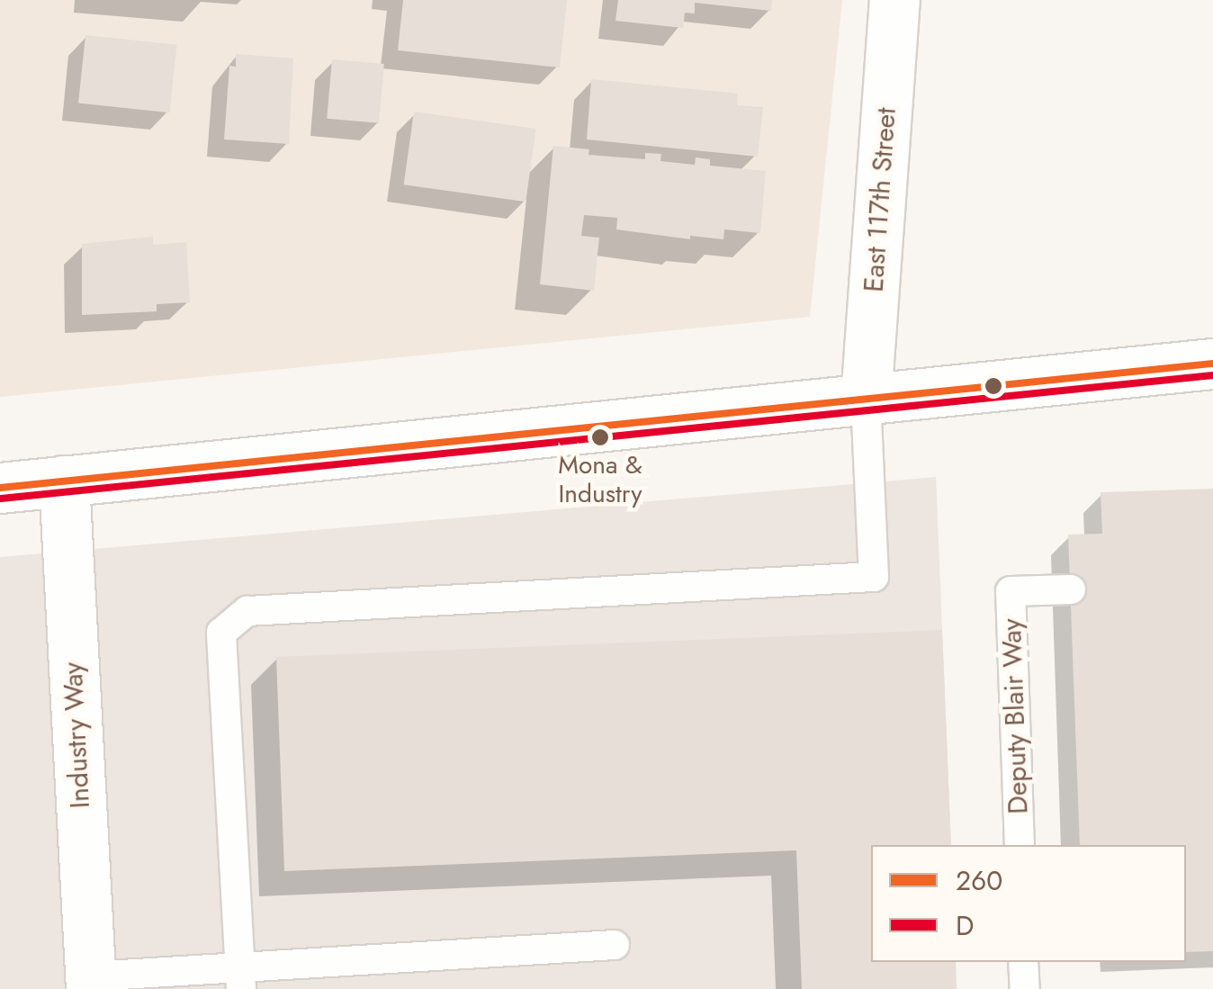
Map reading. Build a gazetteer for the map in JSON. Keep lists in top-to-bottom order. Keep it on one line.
{"streets":{"street":["East 117th Street","Industry Way"],"lane":["Deputy Blair Way"]},"places":["Mona & Industry"],"lines":["transit line 260","transit line D"],"legend":["260","D"]}
